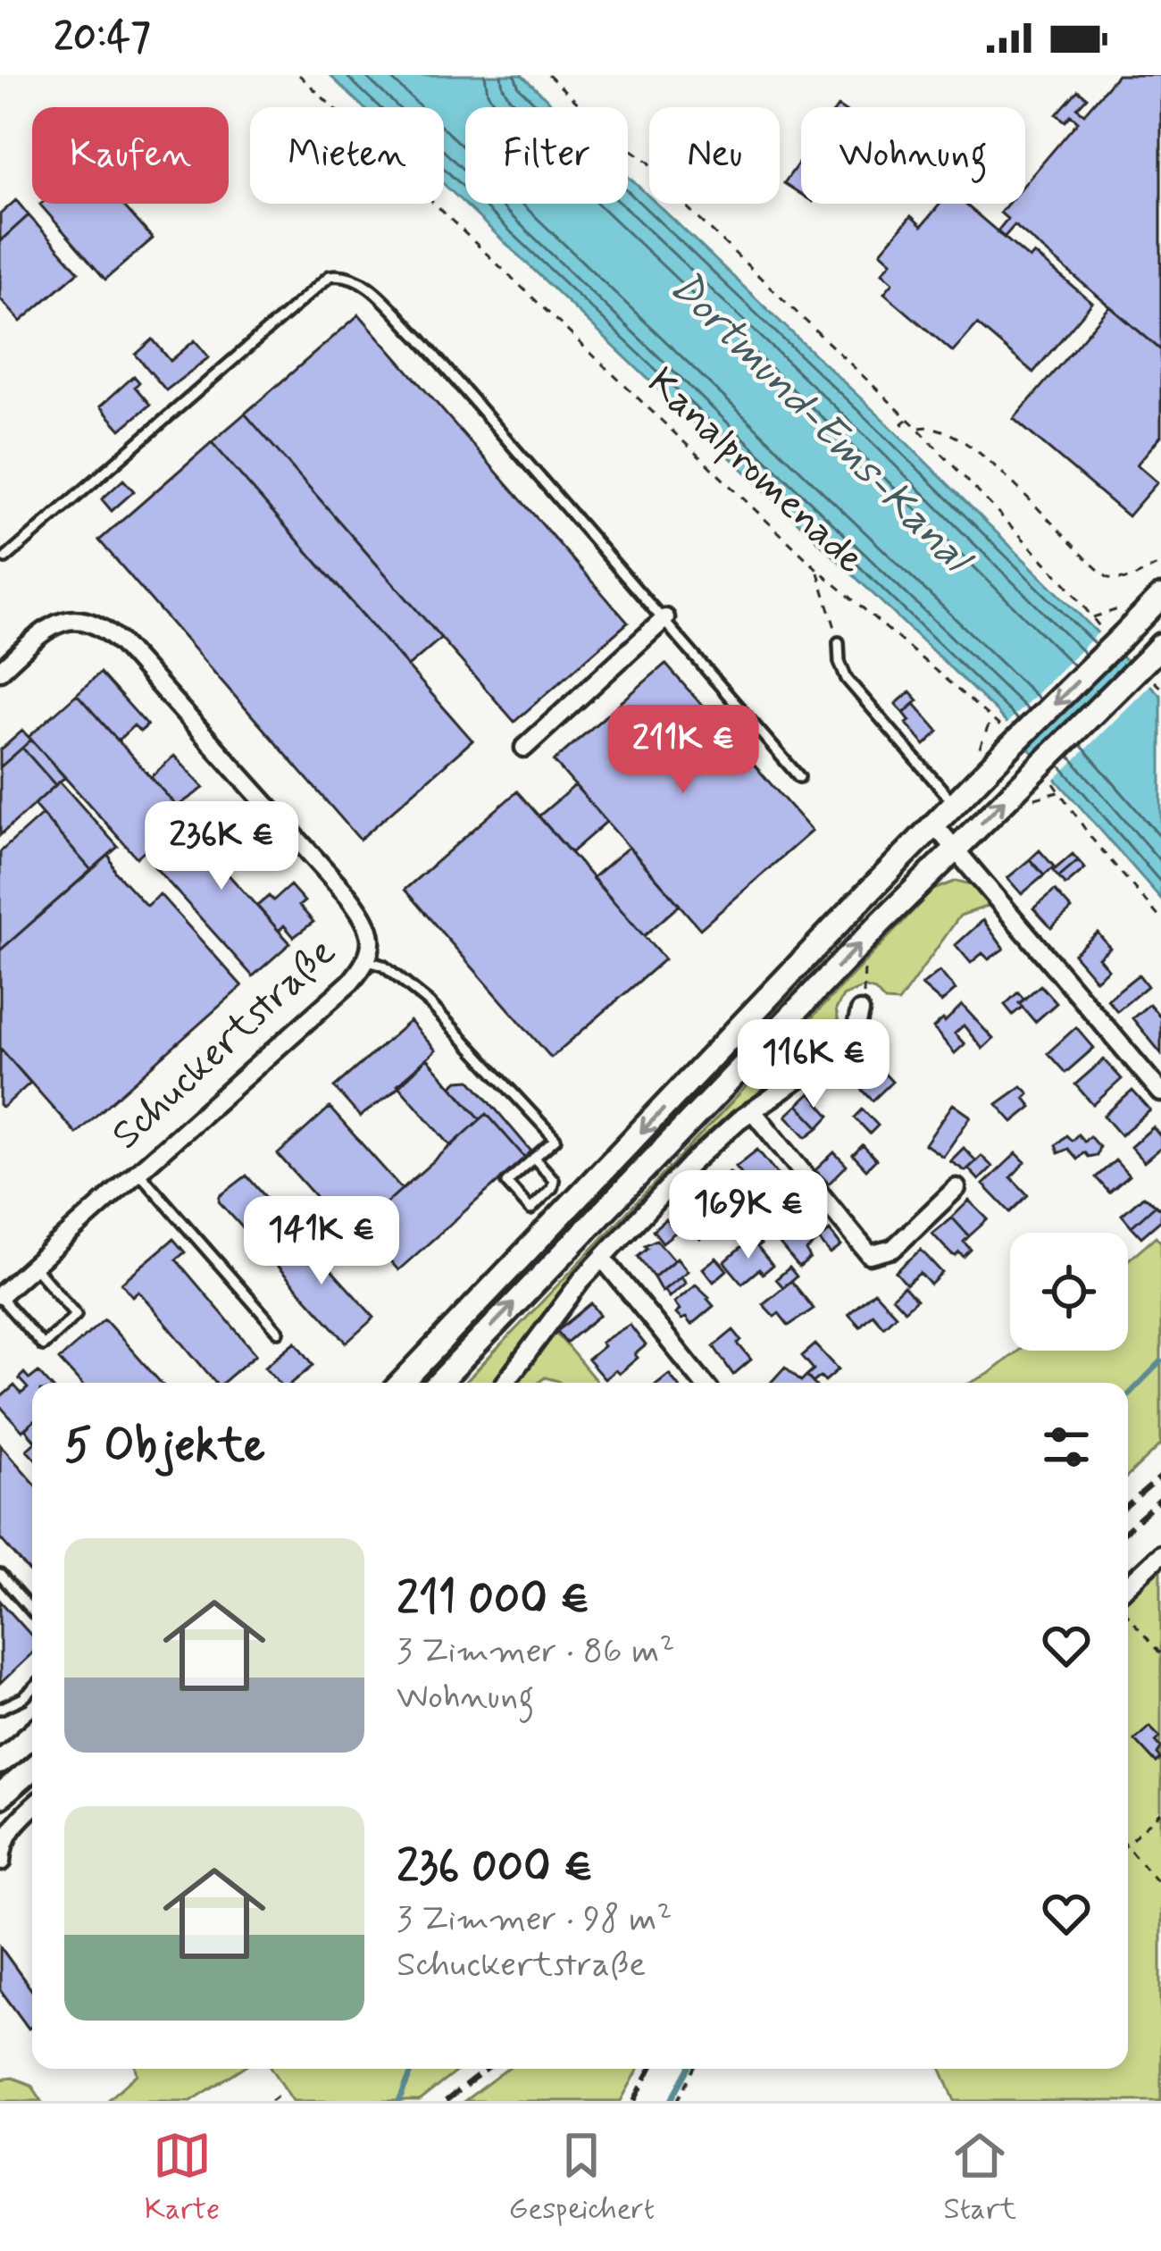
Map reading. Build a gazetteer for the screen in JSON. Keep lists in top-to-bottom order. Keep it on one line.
{"streets":{"street":["Schuckertstraße"],"path":["Kanalpromenade"]},"water":["Dortmund-Ems-Kanal"],"page":{"status":"20:47","chip":["Kaufen","Mieten","Filter","Neu","Wohnung"],"price":["211K €","236K €","116K €","169K €","141K €"],"heading":"5 Objekte","list":[{"name":"211 000 €","note":"3 Zimmer · 86 m² · Wohnung"},{"name":"236 000 €","note":"3 Zimmer · 98 m² · Schuckertstraße"}],"tabs":["Karte","Gespeichert","Start"]}}
